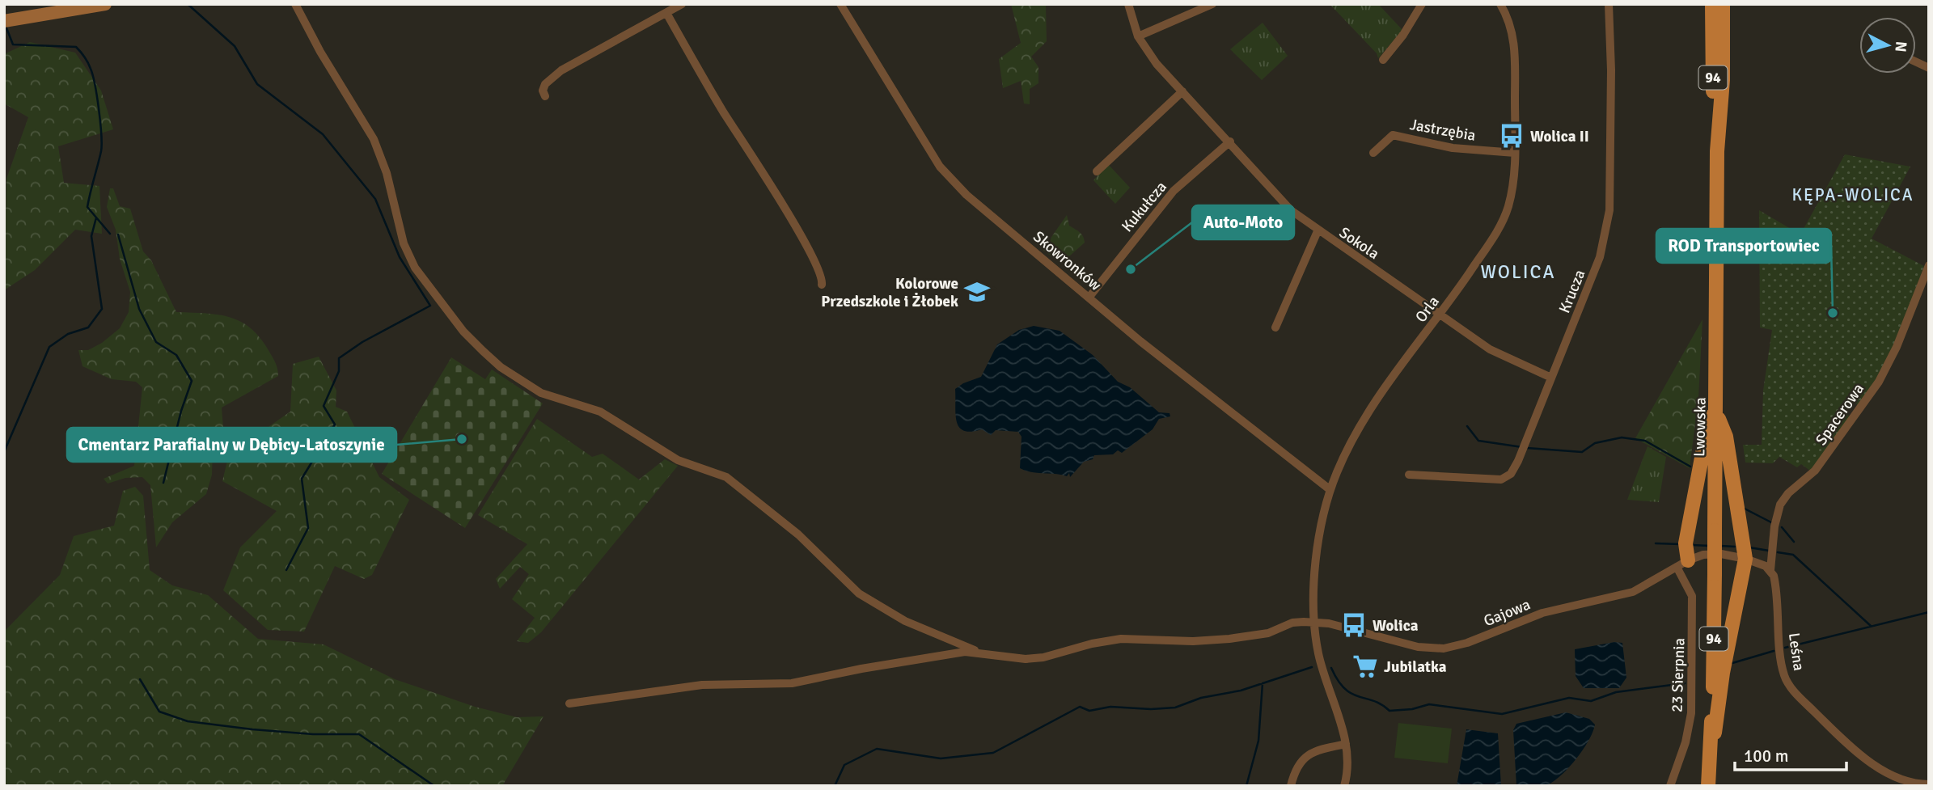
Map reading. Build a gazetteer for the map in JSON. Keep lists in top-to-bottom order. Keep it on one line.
{"streets":{"main road":["94","Lwowska"],"street":["Jastrzębia","Kukułcza","Sokola","Skowronków","Krucza","Orla","Spacerowa","Gajowa","Leśna","23 Sierpnia"]},"crossings":[["Jastrzębia","Orla"],["Kukułcza","Sokola"],["Kukułcza","Skowronków"],["Sokola","Krucza"],["Sokola","Orla"],["Skowronków","Orla"],["Orla","Gajowa"],["Spacerowa","Leśna"],["Gajowa","23 Sierpnia"]],"districts":["KĘPA-WOLICA","WOLICA"],"places":{"bus stop":["Wolica II","Wolica"],"other":["Auto-Moto","ROD Transportowiec","Cmentarz Parafialny w Dębicy-Latoszynie"],"school or university":["Kolorowe Przedszkole i Żłobek"],"supermarket":["Jubilatka"]},"scale_bar":"100 m","north":"right"}
